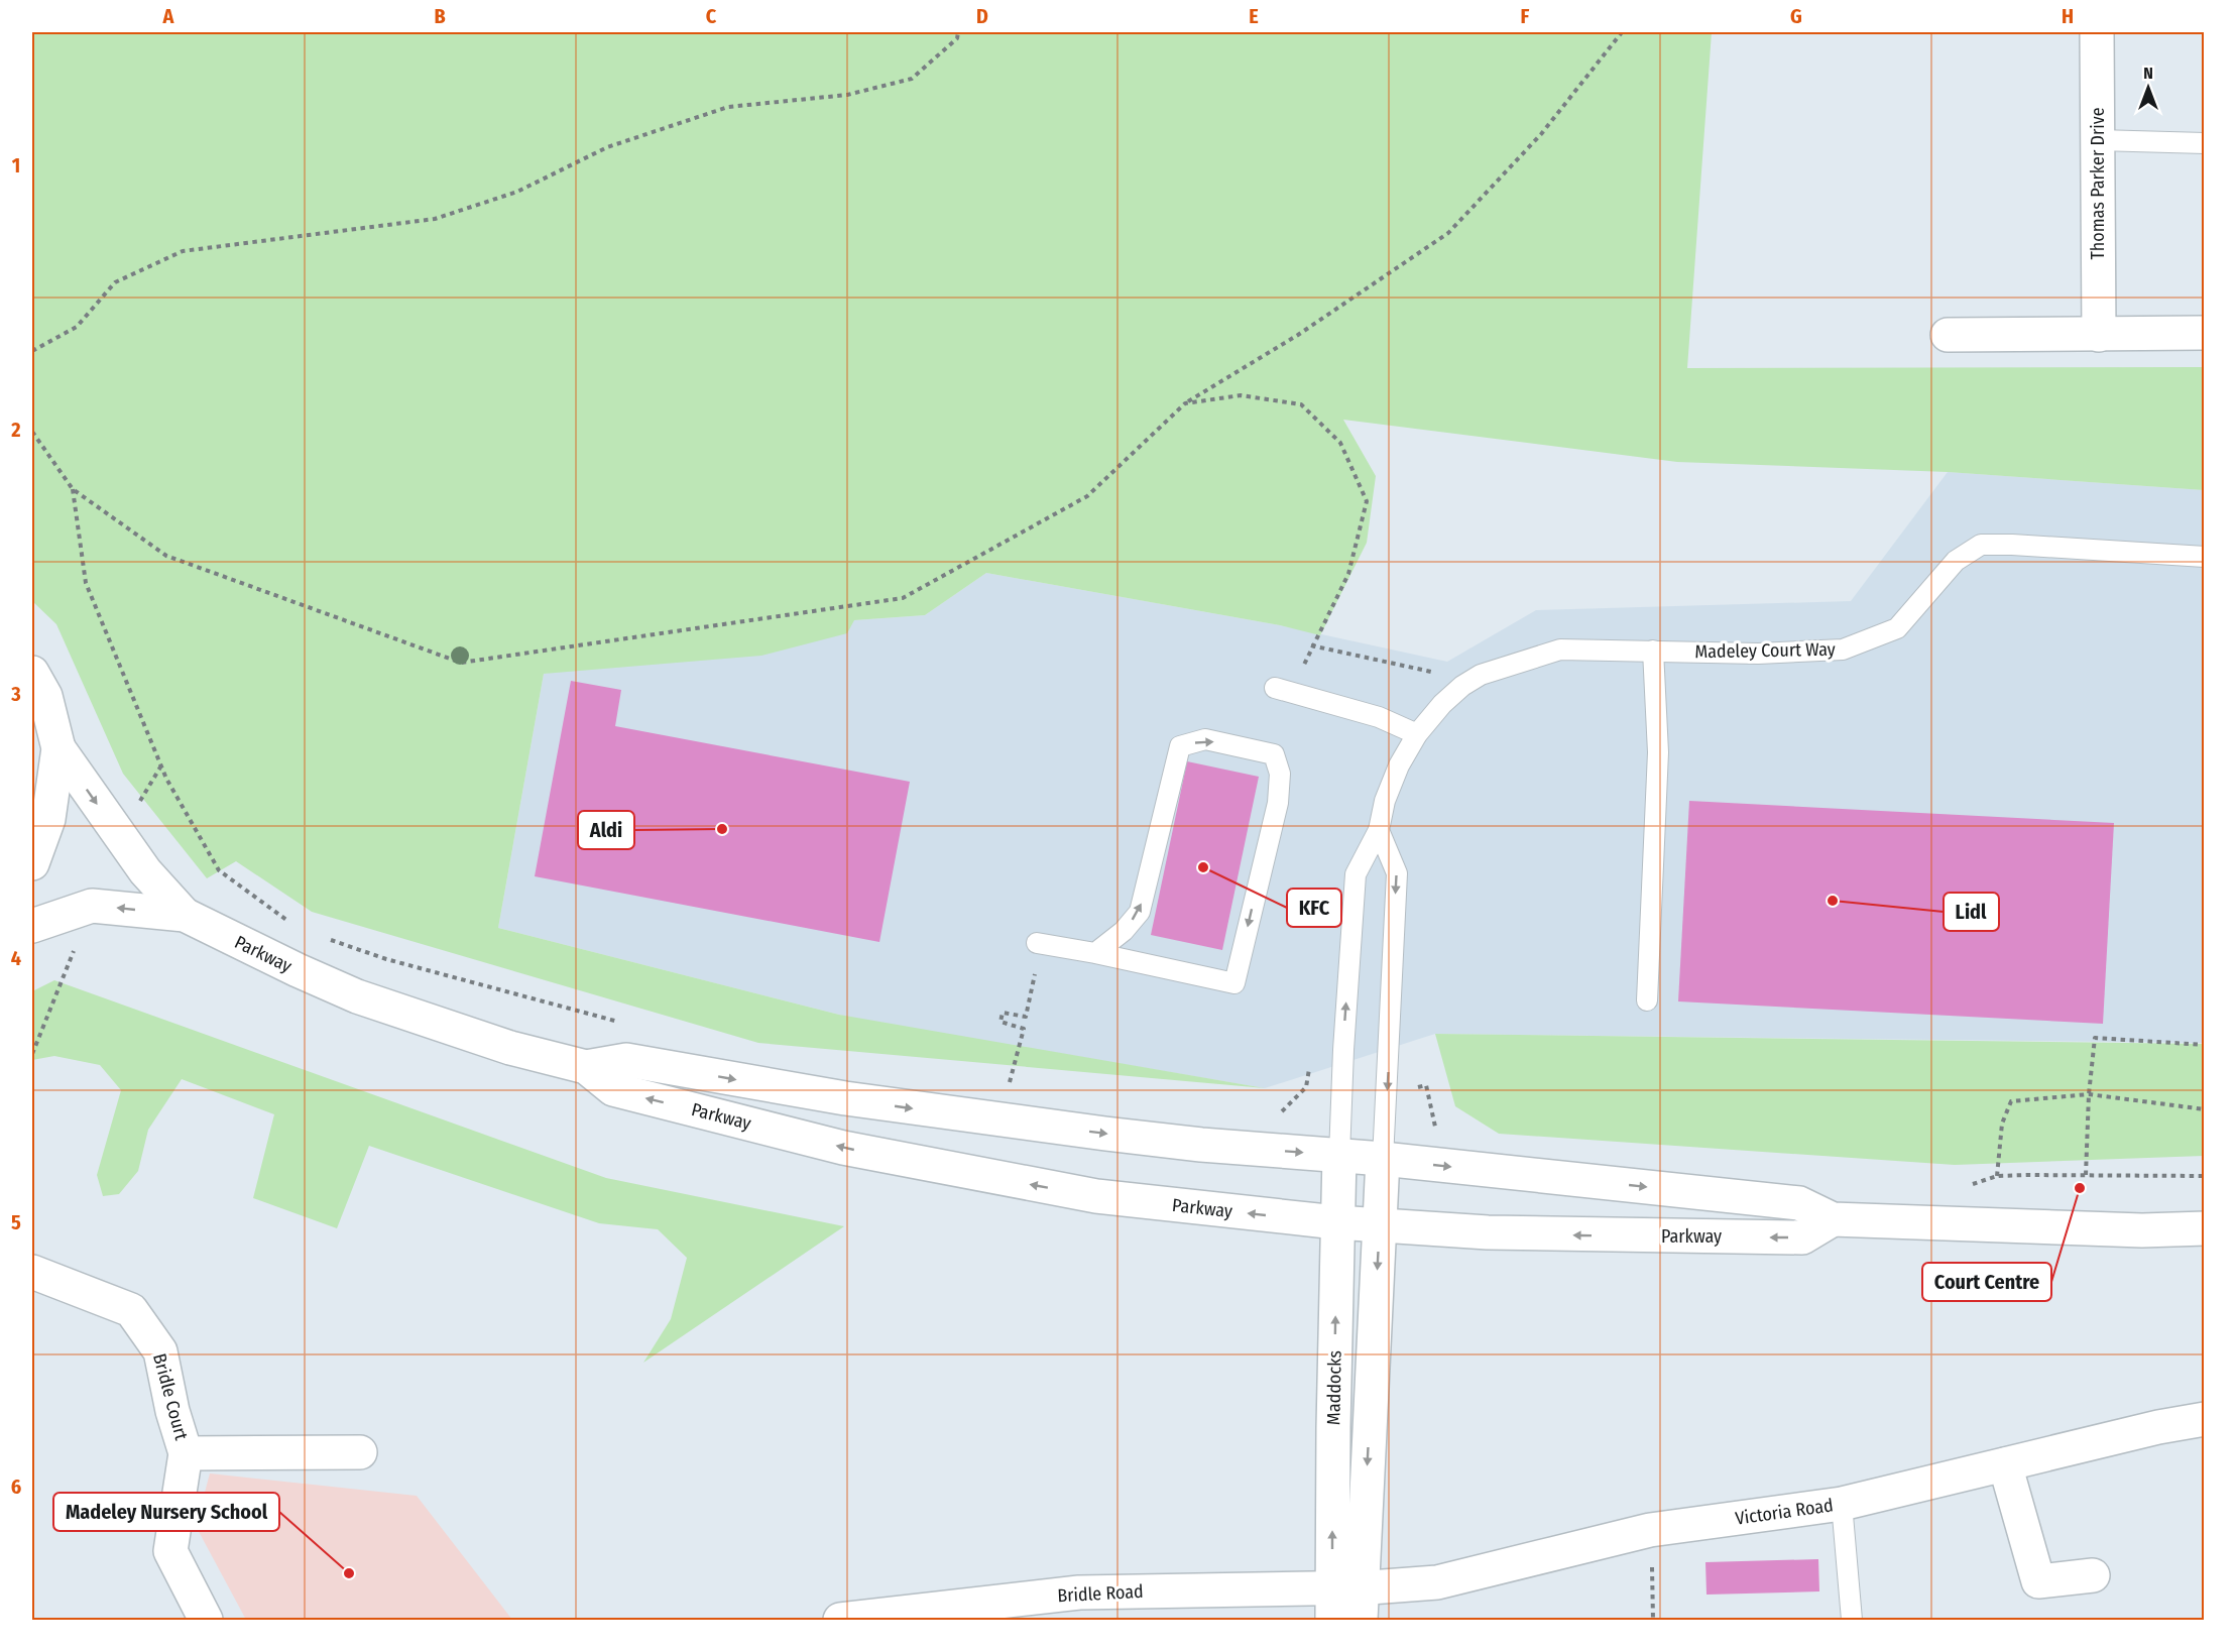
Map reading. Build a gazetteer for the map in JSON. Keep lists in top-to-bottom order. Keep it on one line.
{"streets":{"street":["Thomas Parker Drive","Parkway","Maddocks","Bridle Court","Victoria Road","Bridle Road"],"lane":["Madeley Court Way"]},"crossings":[["Madeley Court Way","Parkway"],["Madeley Court Way","Maddocks"],["Parkway","Maddocks"],["Maddocks","Victoria Road"],["Maddocks","Bridle Road"],["Victoria Road","Bridle Road"]],"places":["Aldi","KFC","Lidl","Court Centre","Madeley Nursery School"],"north":"top","grid":{"columns":["A","B","C","D","E","F","G","H"],"rows":["1","2","3","4","5","6"]}}
